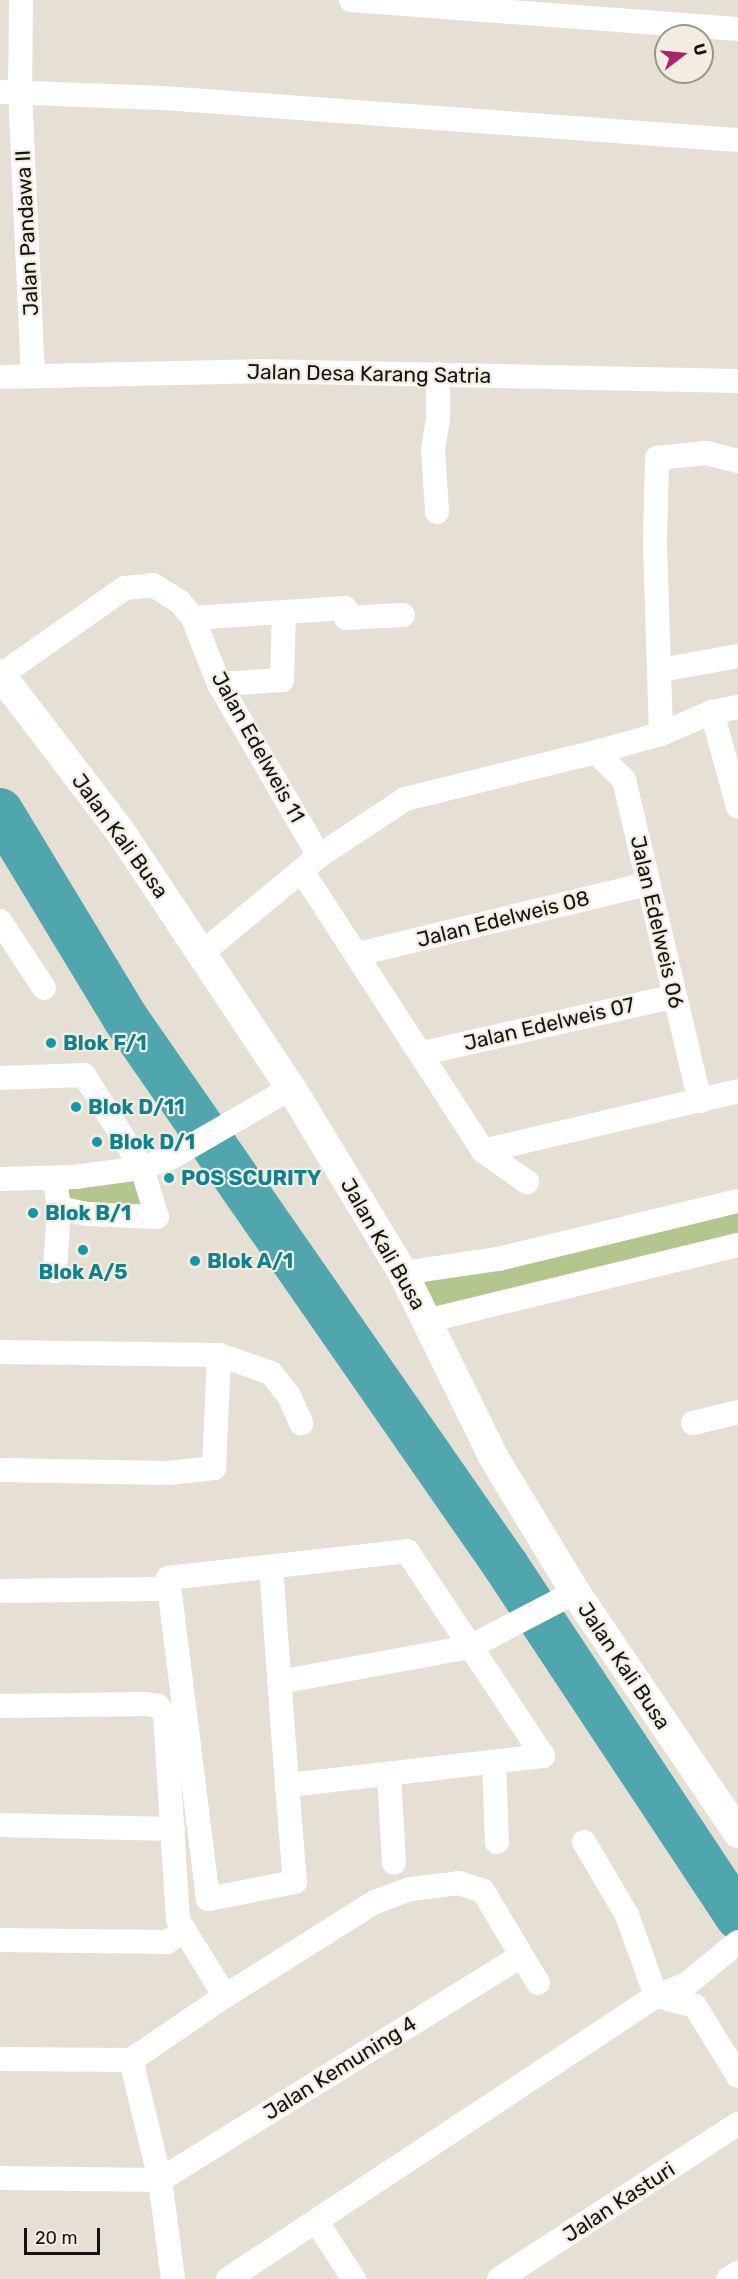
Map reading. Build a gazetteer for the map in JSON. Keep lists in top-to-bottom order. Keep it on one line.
{"streets":{"street":["Jalan Pandawa II","Jalan Desa Karang Satria","Jalan Edelweis 11","Jalan Kali Busa","Jalan Edelweis 08","Jalan Edelweis 06","Jalan Edelweis 07","Jalan Kemuning 4","Jalan Kasturi"]},"crossings":[["Jalan Pandawa II","Jalan Desa Karang Satria"],["Jalan Edelweis 11","Jalan Kali Busa"],["Jalan Edelweis 11","Jalan Edelweis 08"],["Jalan Edelweis 11","Jalan Edelweis 07"],["Jalan Edelweis 08","Jalan Edelweis 06"],["Jalan Edelweis 06","Jalan Edelweis 07"]],"places":["Blok F/1","Blok D/11","Blok D/1","POS SCURITY","Blok B/1","Blok A/5","Blok A/1"],"scale_bar":"20 m","north":"right"}
